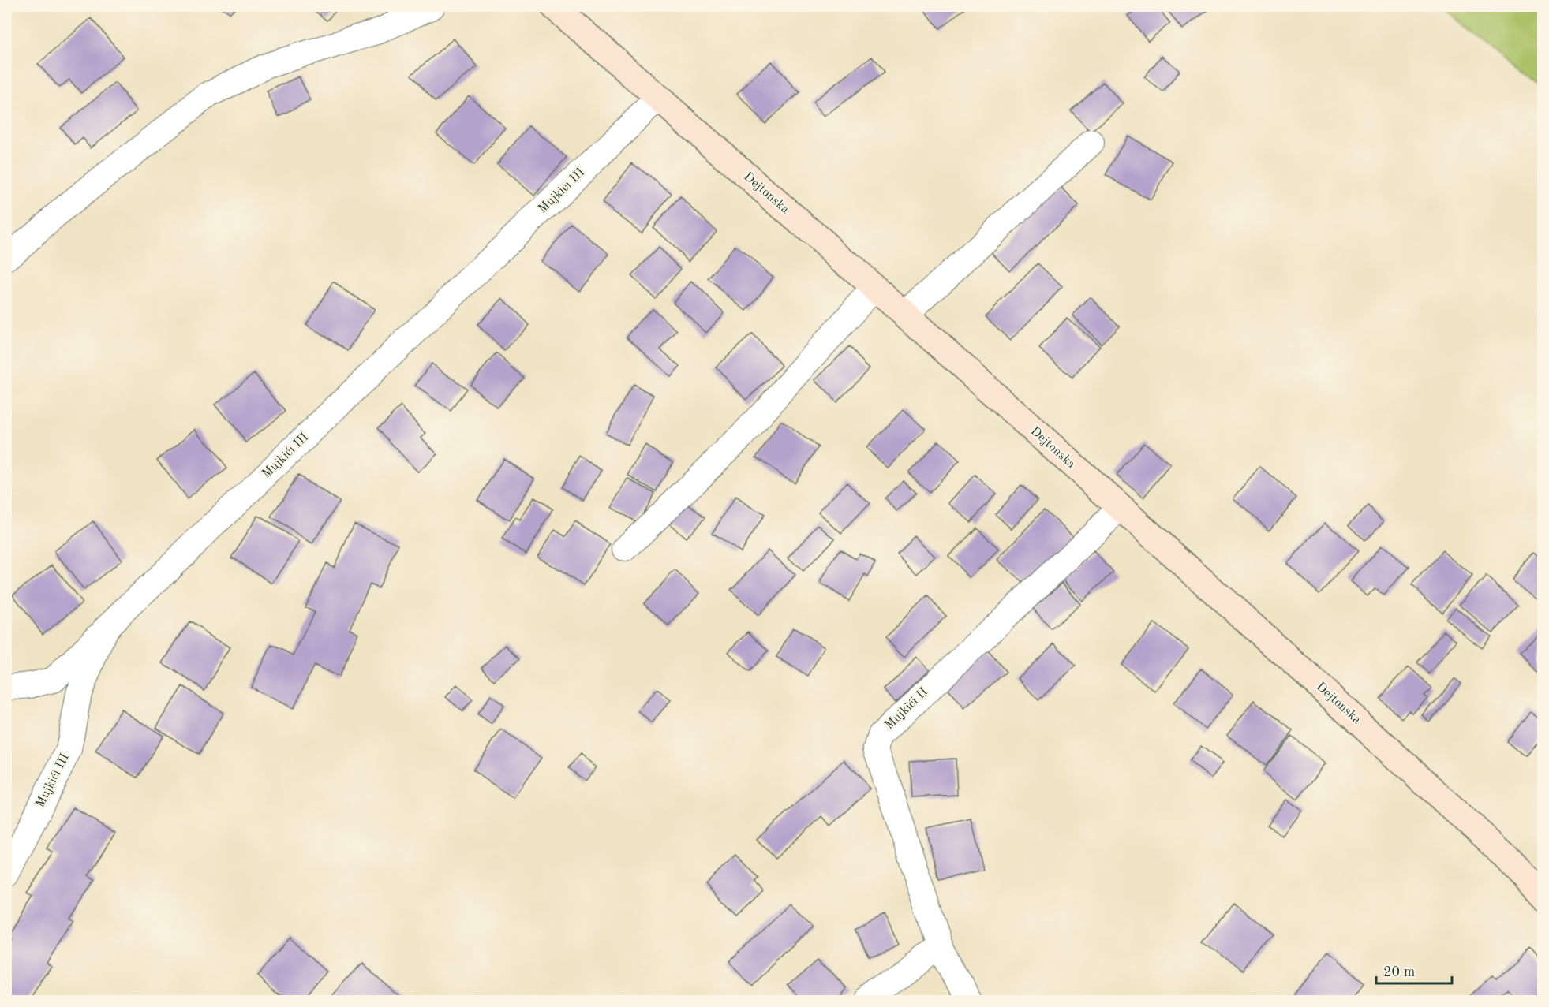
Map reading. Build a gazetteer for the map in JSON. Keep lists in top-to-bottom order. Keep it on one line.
{"streets":{"main road":["Dejtonska"],"street":["Mujkići III","Mujkići II"]},"crossings":[["Mujkići III","Dejtonska"],["Dejtonska","Mujkići II"]],"scale_bar":"20 m"}
